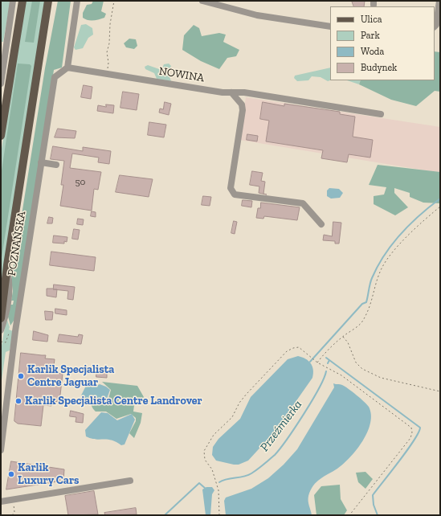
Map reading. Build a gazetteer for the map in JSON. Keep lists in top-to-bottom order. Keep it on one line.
{"streets":{"main road":["POZNAŃSKA"],"street":["NOWINA"]},"crossings":[["NOWINA","POZNAŃSKA"]],"water":["Przeźmierka"],"places":["Karlik Specjalista Centre Jaguar","Karlik Specjalista Centre Landrover","Karlik Luxury Cars"],"house_numbers":["50"],"legend":["Ulica","Park","Woda","Budynek"]}
